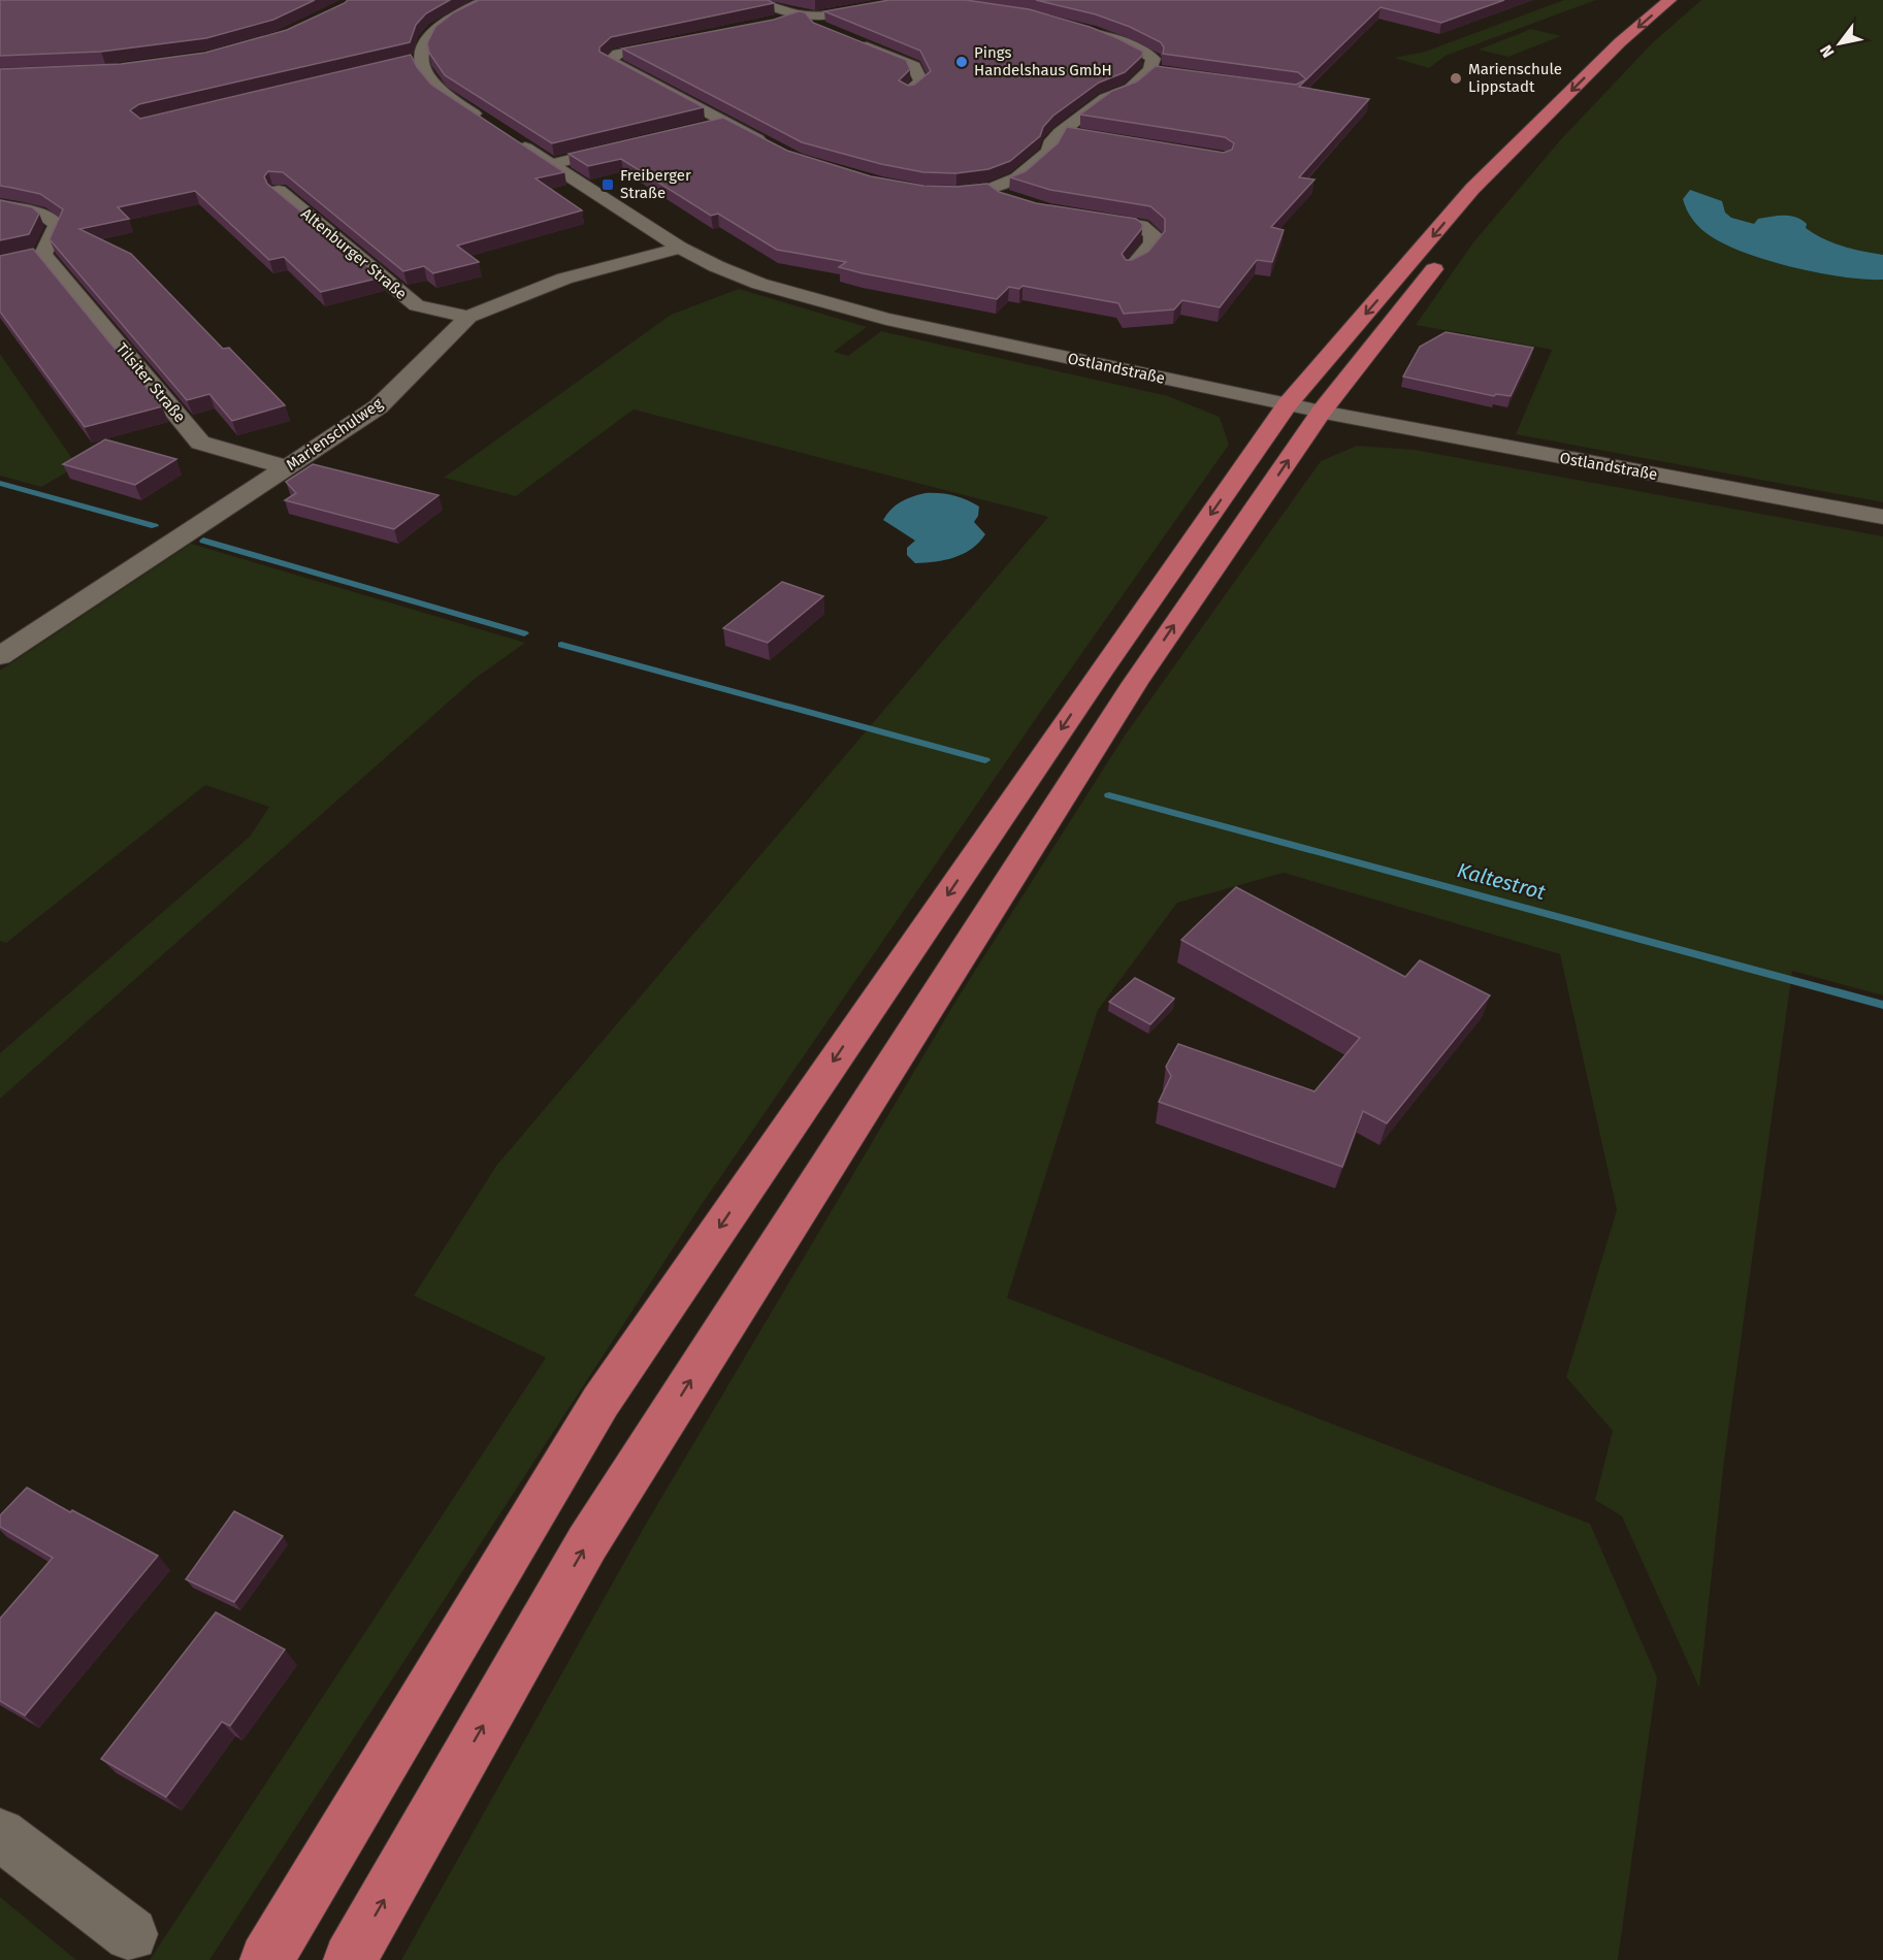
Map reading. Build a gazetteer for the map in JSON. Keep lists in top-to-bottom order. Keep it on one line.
{"streets":{"street":["Altenburger Straße","Ostlandstraße","Tilsiter Straße","Marienschulweg"]},"crossings":[["Altenburger Straße","Marienschulweg"],["Ostlandstraße","Marienschulweg"],["Tilsiter Straße","Marienschulweg"]],"water":["Kaltestrot"],"places":{"other":["Pings Handelshaus GmbH","Marienschule Lippstadt"],"transit":["Freiberger Straße"]},"north":"bottom left"}
